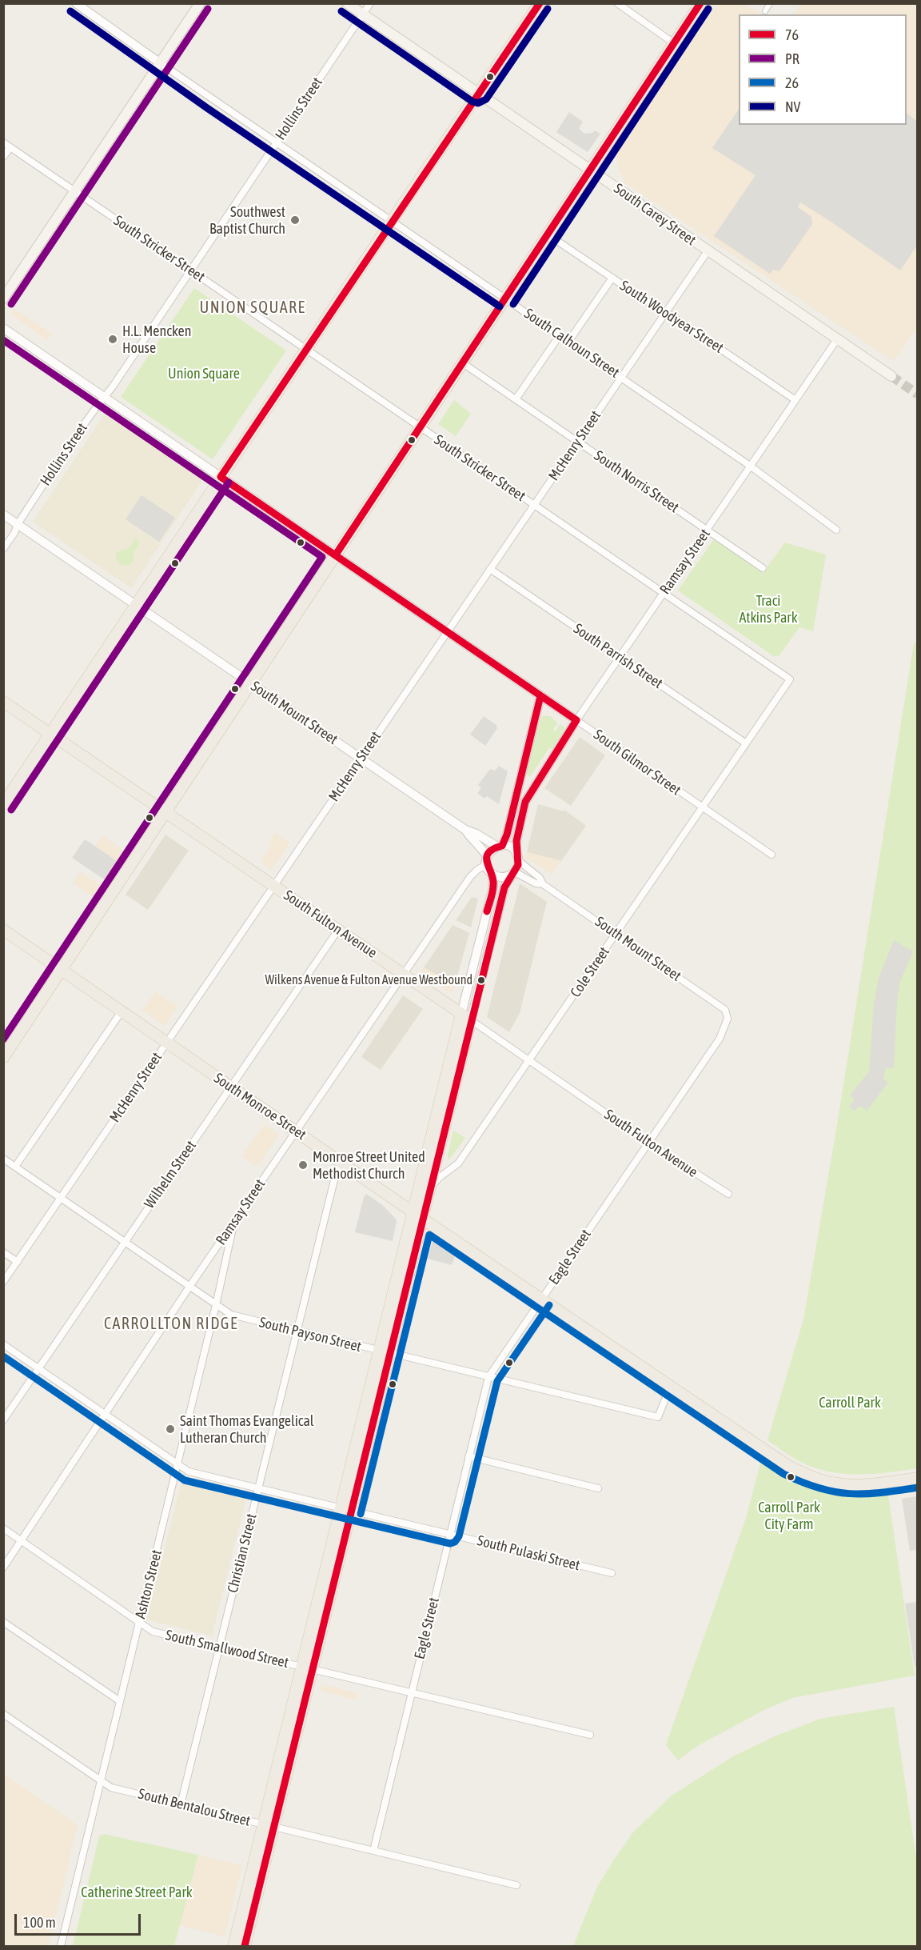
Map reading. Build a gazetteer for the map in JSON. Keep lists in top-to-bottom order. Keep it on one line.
{"streets":{"main road":["South Carey Street","South Fulton Avenue","South Monroe Street"],"street":["Hollins Street","South Stricker Street","South Woodyear Street","South Calhoun Street","McHenry Street","South Norris Street","Ramsay Street","South Parrish Street","South Mount Street","South Gilmor Street","Cole Street","Wilhelm Street","Eagle Street","South Payson Street","Christian Street","South Pulaski Street","Ashton Street","South Smallwood Street","South Bentalou Street"]},"crossings":[["Hollins Street","South Carey Street"],["Hollins Street","South Stricker Street"],["Hollins Street","South Calhoun Street"],["Hollins Street","South Mount Street"],["Hollins Street","South Gilmor Street"],["South Carey Street","McHenry Street"],["South Carey Street","Ramsay Street"],["South Stricker Street","McHenry Street"],["South Stricker Street","Ramsay Street"],["South Stricker Street","Cole Street"],["South Woodyear Street","McHenry Street"],["South Woodyear Street","Ramsay Street"],["South Calhoun Street","McHenry Street"],["South Calhoun Street","Ramsay Street"],["McHenry Street","South Norris Street"],["McHenry Street","South Parrish Street"],["McHenry Street","South Mount Street"],["McHenry Street","South Gilmor Street"],["McHenry Street","South Fulton Avenue"],["McHenry Street","South Monroe Street"],["McHenry Street","South Payson Street"],["South Norris Street","Ramsay Street"],["Ramsay Street","South Parrish Street"],["Ramsay Street","South Mount Street"],["Ramsay Street","South Gilmor Street"],["Ramsay Street","South Fulton Avenue"],["Ramsay Street","South Monroe Street"],["Ramsay Street","South Payson Street"],["Ramsay Street","South Pulaski Street"],["Ramsay Street","Ashton Street"],["Ramsay Street","South Smallwood Street"],["South Parrish Street","Cole Street"],["South Mount Street","Cole Street"],["South Mount Street","Eagle Street"],["South Gilmor Street","Cole Street"],["South Fulton Avenue","Cole Street"],["South Fulton Avenue","Wilhelm Street"],["South Fulton Avenue","Eagle Street"],["South Monroe Street","Wilhelm Street"],["South Monroe Street","Eagle Street"],["South Monroe Street","South Payson Street"],["South Monroe Street","Christian Street"],["Wilhelm Street","South Payson Street"],["Wilhelm Street","South Pulaski Street"],["Eagle Street","South Payson Street"],["Eagle Street","South Pulaski Street"],["Eagle Street","South Smallwood Street"],["Eagle Street","South Bentalou Street"],["South Payson Street","Christian Street"],["South Payson Street","Ashton Street"],["Christian Street","South Pulaski Street"],["Christian Street","South Smallwood Street"],["Christian Street","South Bentalou Street"],["South Pulaski Street","Ashton Street"],["Ashton Street","South Smallwood Street"],["Ashton Street","South Bentalou Street"]],"districts":["UNION SQUARE","CARROLLTON RIDGE"],"parks":["Union Square","Traci Atkins Park","Carroll Park","Carroll Park City Farm","Catherine Street Park"],"places":["Southwest Baptist Church","H.L. Mencken House","Wilkens Avenue & Fulton Avenue Westbound","Monroe Street United Methodist Church","Saint Thomas Evangelical Lutheran Church"],"lines":["transit line 76","transit line PR","transit line NV","transit line 26"],"legend":["76","PR","26","NV"],"scale_bar":"100 m"}
